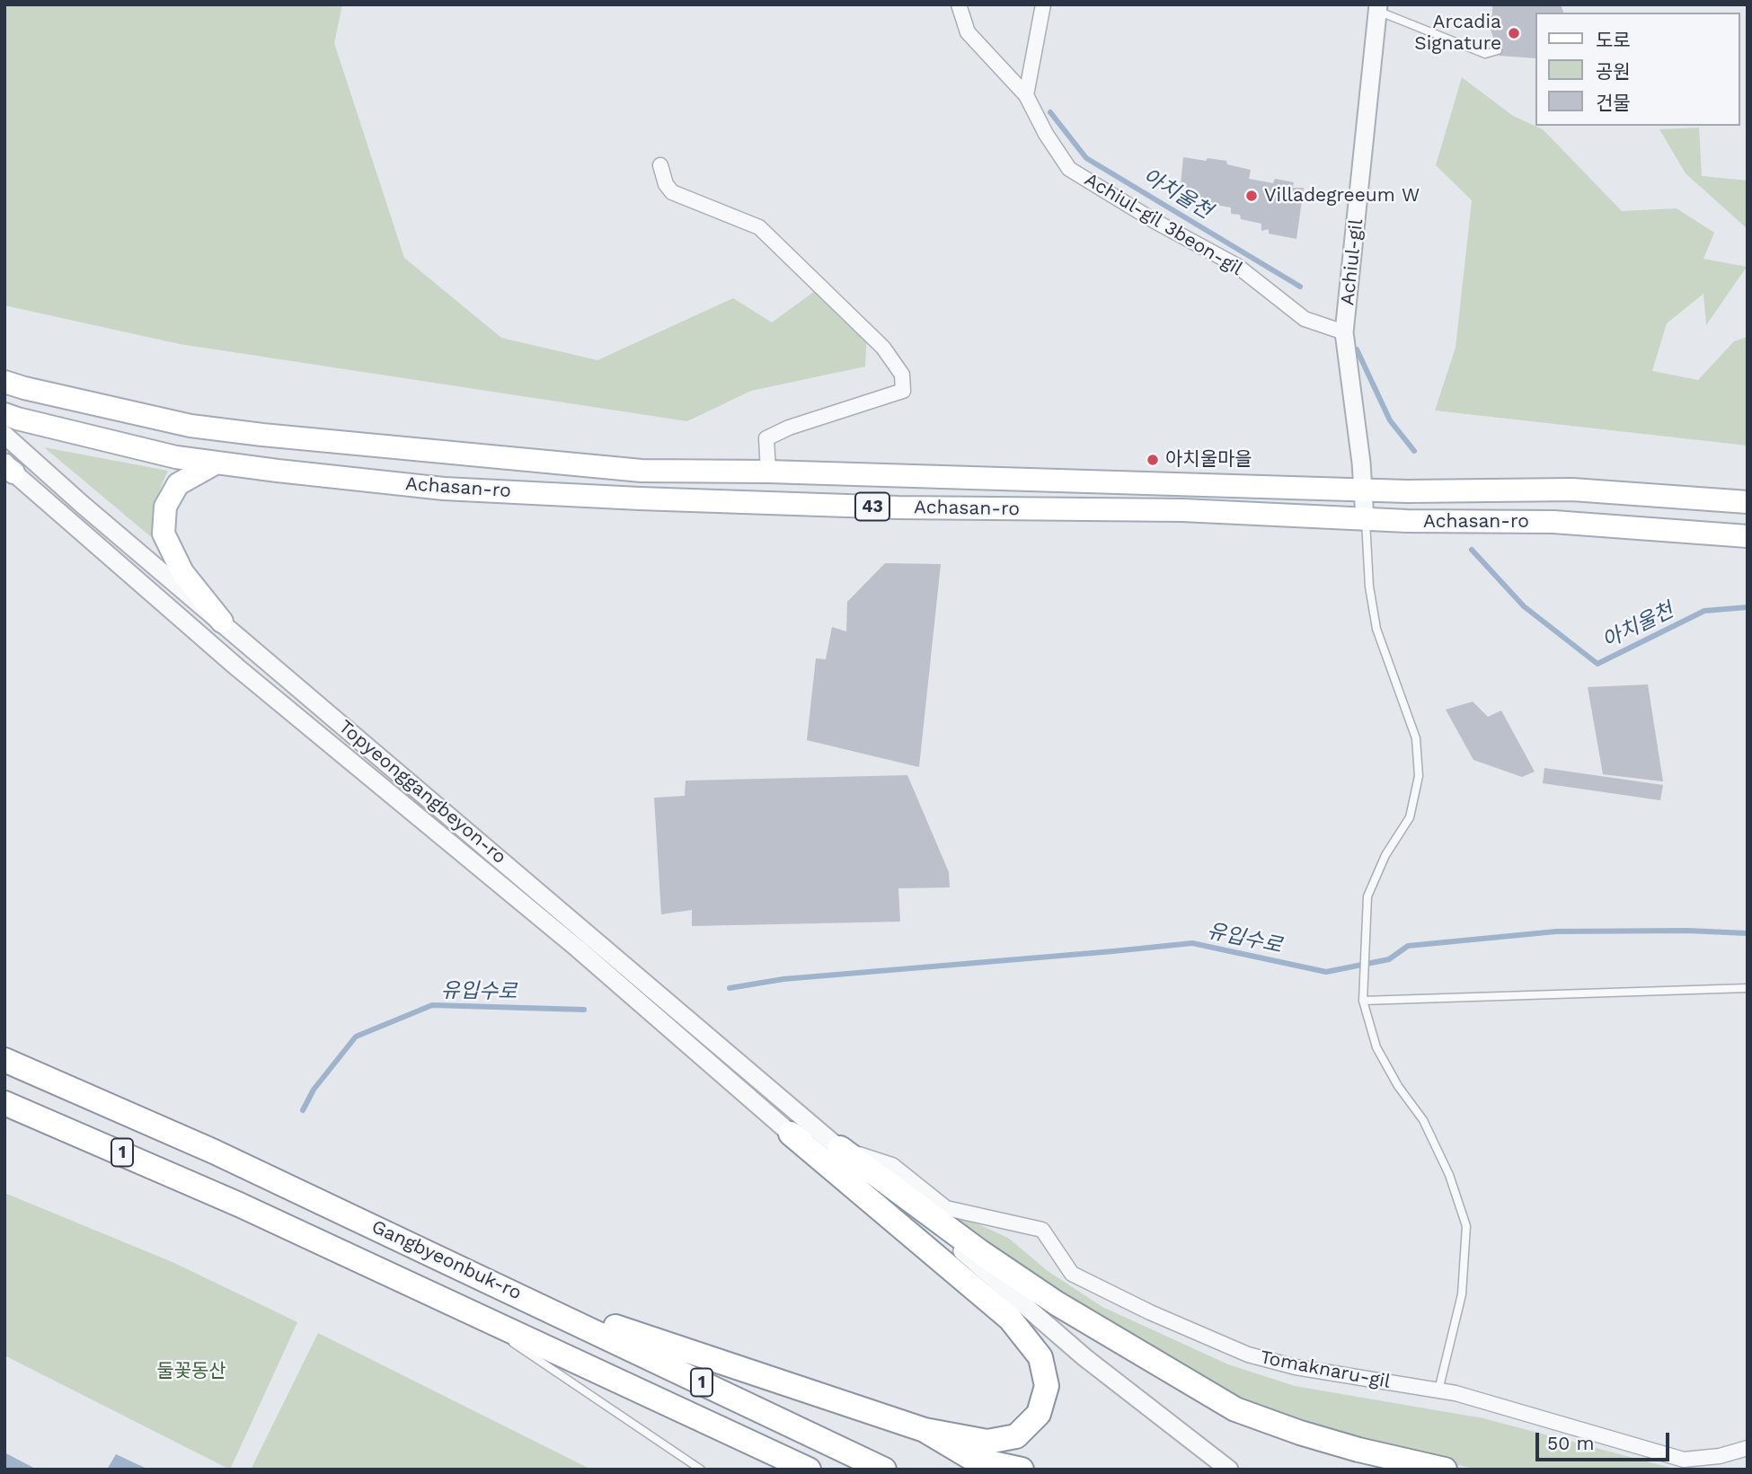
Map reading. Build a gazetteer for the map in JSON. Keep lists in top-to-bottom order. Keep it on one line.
{"streets":{"highway":["1","Gangbyeonbuk-ro"],"main road":["Achasan-ro","43"],"street":["Achiul-gil 3beon-gil","Achiul-gil","Topyeonggangbeyon-ro","Tomaknaru-gil"]},"crossings":[["Achiul-gil 3beon-gil","Achiul-gil"],["Achiul-gil","Achasan-ro"],["Topyeonggangbeyon-ro","Tomaknaru-gil"]],"water":["아치울천","유입수로"],"parks":["둘꽃동산"],"places":["Arcadia Signature","Villadegreeum W","아치울마을"],"legend":["도로","공원","건물"],"scale_bar":"50 m"}
